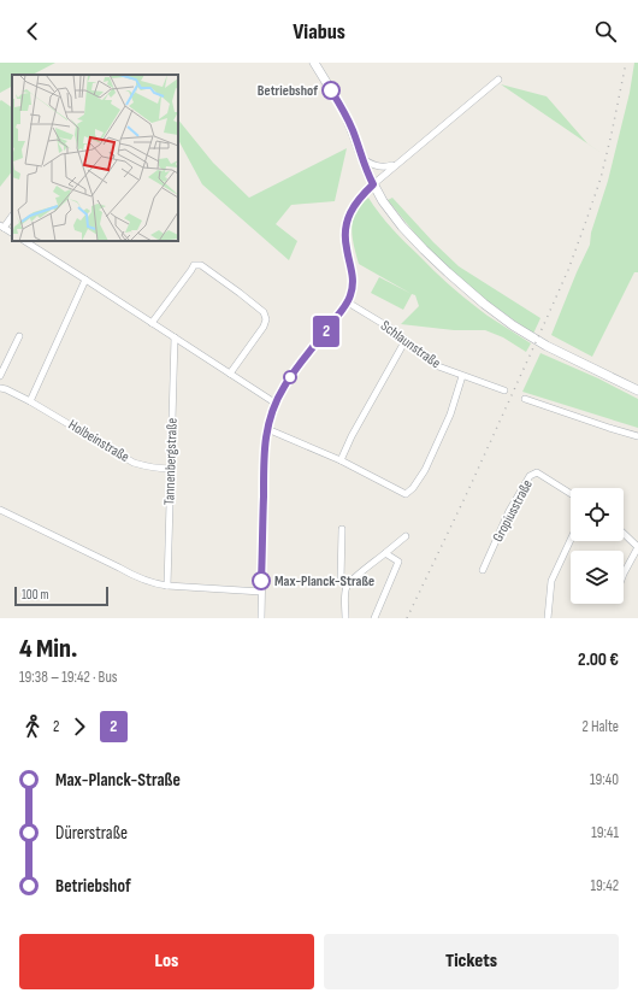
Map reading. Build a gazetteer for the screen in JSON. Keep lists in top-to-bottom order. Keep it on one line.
{"streets":{"street":["Schlaunstraße","Holbeinstraße","Tannenbergstraße","Gropiusstraße"]},"crossings":[["Holbeinstraße","Tannenbergstraße"]],"places":["Betriebshof","Max-Planck-Straße"],"lines":["bus line 2"],"scale_bar":"100 m","page":{"header":"Viabus","on_map":"2","scale":"100 m","heading":["4 Min.","19:38 – 19:42 · Bus","2.00 €"],"legs":["2","2","2 Halte"],"list":[{"name":"Max-Planck-Straße","value":"19:40"},{"name":"Dürerstraße","value":"19:41"},{"name":"Betriebshof","value":"19:42"}],"buttons":["Los","Tickets"]}}
